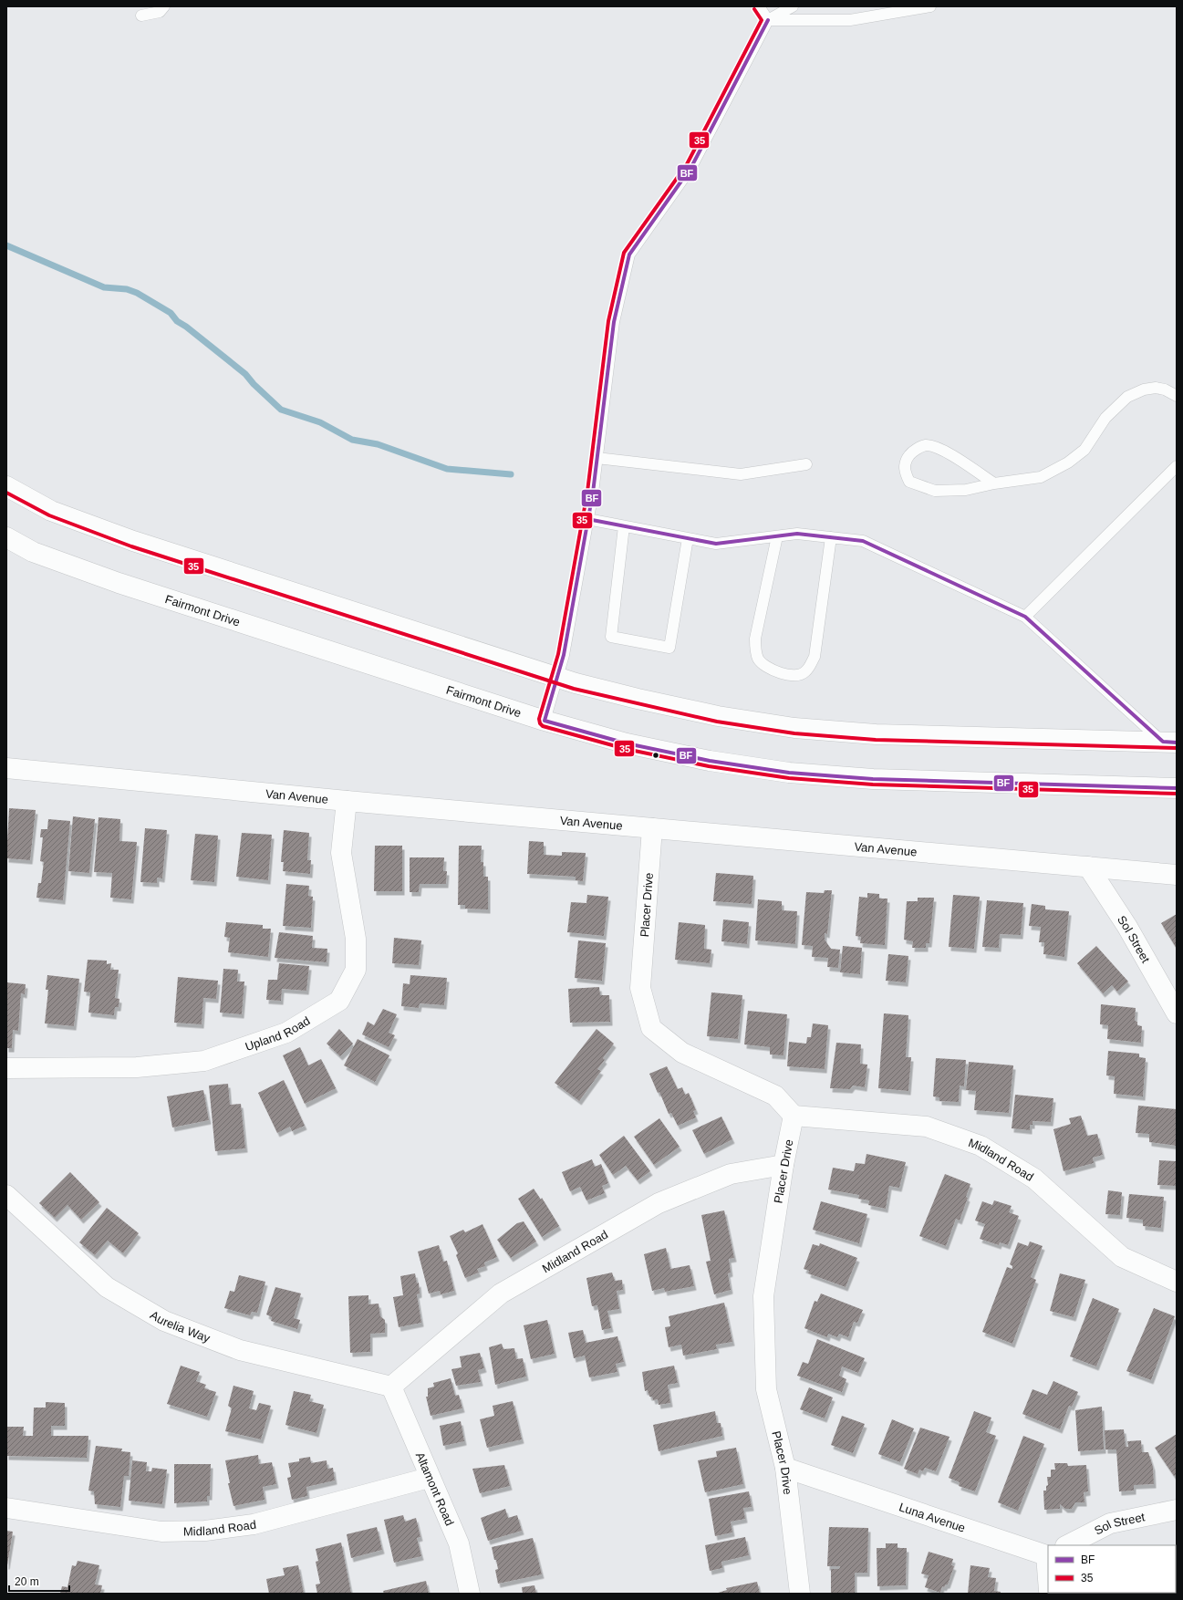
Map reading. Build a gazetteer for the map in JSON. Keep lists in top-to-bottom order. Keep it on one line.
{"streets":{"street":["Fairmont Drive","Van Avenue","Placer Drive","Sol Street","Upland Road","Midland Road","Aurelia Way","Altamont Road","Luna Avenue"]},"crossings":[["Van Avenue","Placer Drive"],["Van Avenue","Sol Street"],["Van Avenue","Upland Road"],["Placer Drive","Midland Road"],["Placer Drive","Luna Avenue"],["Midland Road","Aurelia Way"],["Midland Road","Altamont Road"],["Aurelia Way","Altamont Road"]],"lines":["transit line 35","transit line BF"],"legend":["BF","35"],"scale_bar":"20 m"}
